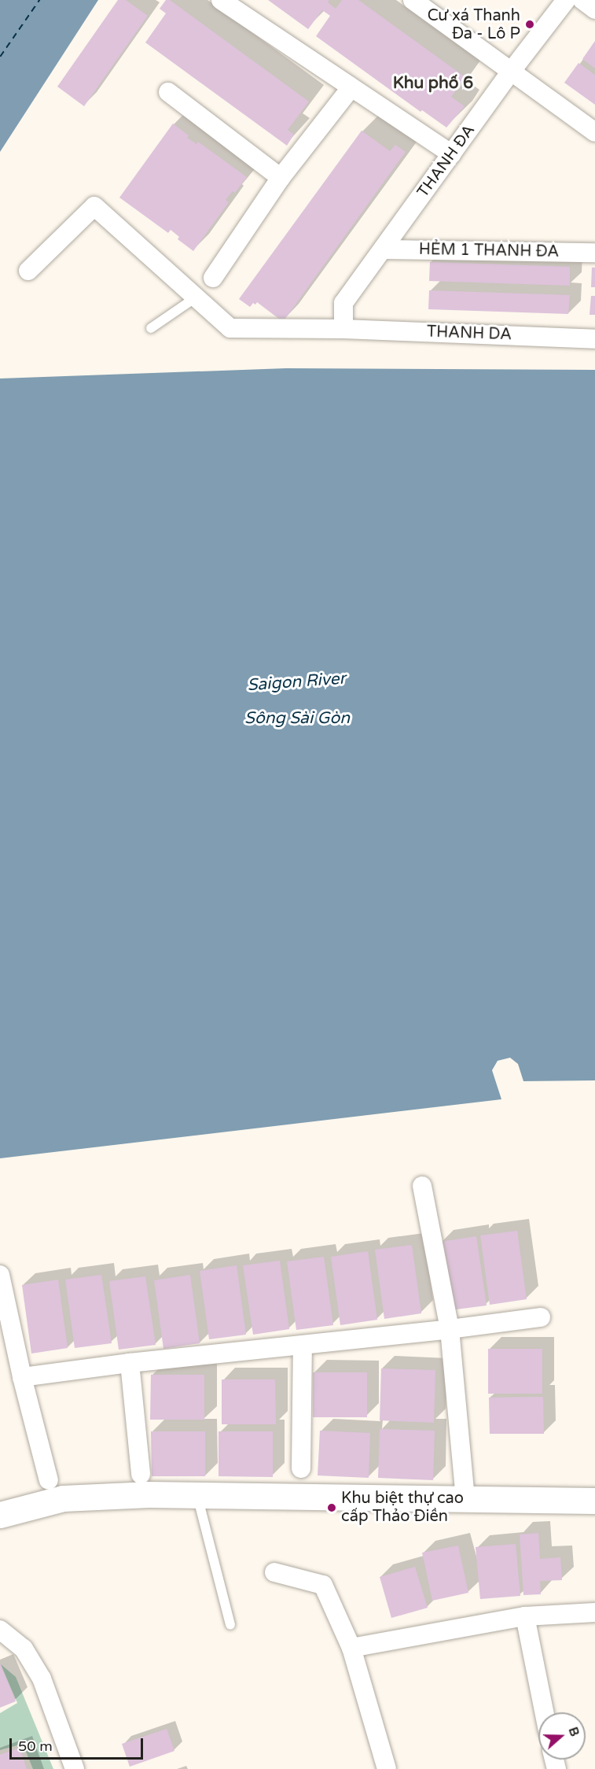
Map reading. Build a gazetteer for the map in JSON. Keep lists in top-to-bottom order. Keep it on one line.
{"streets":{"street":["THANH ĐA","HẺM 1 THANH ĐA","THANH DA"]},"crossings":[["THANH ĐA","HẺM 1 THANH ĐA"],["THANH ĐA","THANH DA"]],"districts":["Khu phố 6"],"water":["Saigon River","Sông Sài Gòn"],"places":["Cư xá Thanh Đa - Lô P","Khu biệt thự cao cấp Thảo Điền"],"scale_bar":"50 m","north":"right"}
